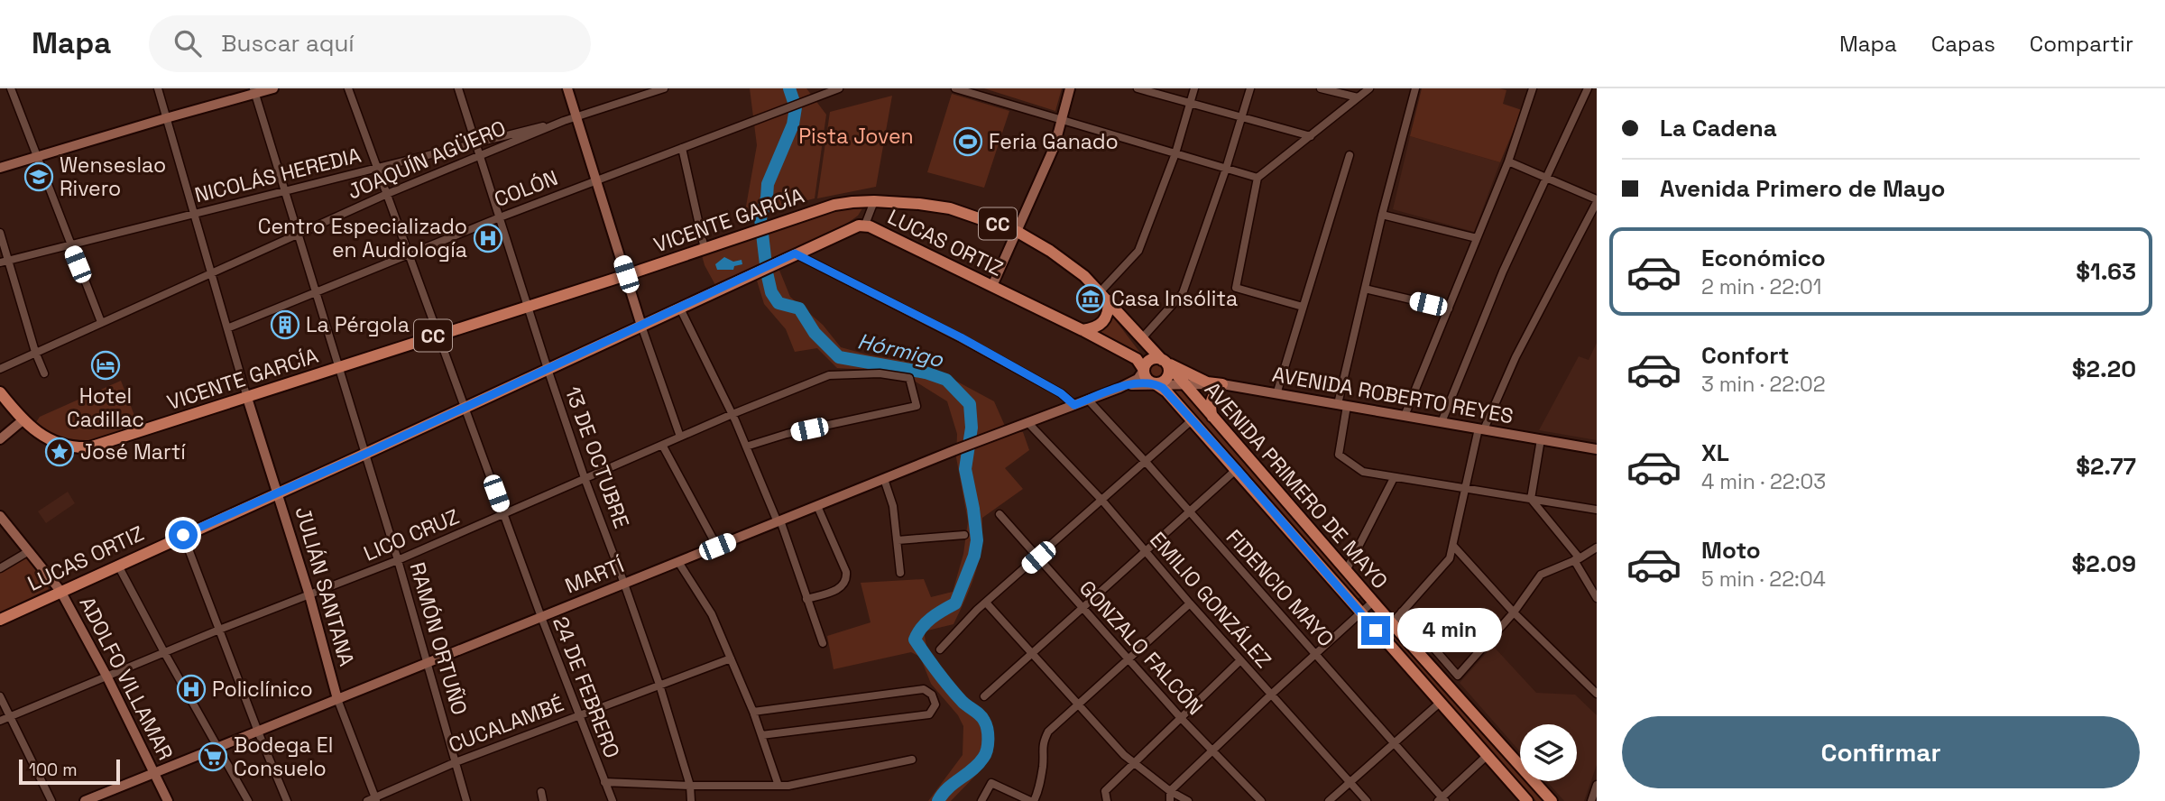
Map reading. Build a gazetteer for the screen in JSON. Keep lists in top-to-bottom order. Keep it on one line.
{"streets":{"main road":["VICENTE GARCÍA","CC","LUCAS ORTIZ","AVENIDA ROBERTO REYES","AVENIDA PRIMERO DE MAYO","MARTÍ","JULIÁN SANTANA","ADOLFO VILLAMAR"],"street":["JOAQUÍN AGÜERO","NICOLÁS HEREDIA","COLÓN","13 DE OCTUBRE","LICO CRUZ","FIDENCIO MAYO","EMILIO GONZÁLEZ","RAMÓN ORTUÑO","GONZALO FALCÓN","24 DE FEBRERO","CUCALAMBÉ"]},"crossings":[["JOAQUÍN AGÜERO","NICOLÁS HEREDIA"],["JOAQUÍN AGÜERO","13 DE OCTUBRE"],["JOAQUÍN AGÜERO","JULIÁN SANTANA"],["JOAQUÍN AGÜERO","RAMÓN ORTUÑO"],["JOAQUÍN AGÜERO","24 DE FEBRERO"],["NICOLÁS HEREDIA","13 DE OCTUBRE"],["NICOLÁS HEREDIA","JULIÁN SANTANA"],["NICOLÁS HEREDIA","RAMÓN ORTUÑO"],["NICOLÁS HEREDIA","24 DE FEBRERO"],["COLÓN","13 DE OCTUBRE"],["COLÓN","JULIÁN SANTANA"],["COLÓN","RAMÓN ORTUÑO"],["COLÓN","24 DE FEBRERO"],["VICENTE GARCÍA","CC"],["VICENTE GARCÍA","LUCAS ORTIZ"],["VICENTE GARCÍA","13 DE OCTUBRE"],["VICENTE GARCÍA","AVENIDA PRIMERO DE MAYO"],["VICENTE GARCÍA","MARTÍ"],["VICENTE GARCÍA","JULIÁN SANTANA"],["VICENTE GARCÍA","RAMÓN ORTUÑO"],["VICENTE GARCÍA","24 DE FEBRERO"],["LUCAS ORTIZ","13 DE OCTUBRE"],["LUCAS ORTIZ","AVENIDA PRIMERO DE MAYO"],["LUCAS ORTIZ","MARTÍ"],["LUCAS ORTIZ","JULIÁN SANTANA"],["LUCAS ORTIZ","RAMÓN ORTUÑO"],["LUCAS ORTIZ","ADOLFO VILLAMAR"],["LUCAS ORTIZ","24 DE FEBRERO"],["AVENIDA ROBERTO REYES","AVENIDA PRIMERO DE MAYO"],["AVENIDA ROBERTO REYES","MARTÍ"],["13 DE OCTUBRE","LICO CRUZ"],["13 DE OCTUBRE","MARTÍ"],["13 DE OCTUBRE","CUCALAMBÉ"],["AVENIDA PRIMERO DE MAYO","MARTÍ"],["LICO CRUZ","JULIÁN SANTANA"],["LICO CRUZ","RAMÓN ORTUÑO"],["LICO CRUZ","ADOLFO VILLAMAR"],["LICO CRUZ","24 DE FEBRERO"],["MARTÍ","JULIÁN SANTANA"],["MARTÍ","FIDENCIO MAYO"],["MARTÍ","EMILIO GONZÁLEZ"],["MARTÍ","RAMÓN ORTUÑO"],["MARTÍ","ADOLFO VILLAMAR"],["MARTÍ","24 DE FEBRERO"],["JULIÁN SANTANA","CUCALAMBÉ"],["RAMÓN ORTUÑO","CUCALAMBÉ"],["24 DE FEBRERO","CUCALAMBÉ"]],"water":["Hórmigo"],"parks":["Pista Joven"],"places":{"sports":["Feria Ganado"],"school or university":["Wenseslao Rivero"],"hospital":["Centro Especializado en Audiología","Policlínico"],"museum":["Casa Insólita"],"building":["La Pérgola"],"hotel":["Hotel Cadillac"],"place":["José Martí"],"supermarket":["Bodega El Consuelo"]},"scale_bar":"100 m","page":{"header":"Mapa","search":"Buscar aquí","nav":["Mapa","Capas","Compartir"],"banner":["La Cadena","Avenida Primero de Mayo"],"list":[{"name":"Económico","note":"2 min · 22:01","value":"$1.63"},{"name":"Confort","note":"3 min · 22:02","value":"$2.20"},{"name":"XL","note":"4 min · 22:03","value":"$2.77"},{"name":"Moto","note":"5 min · 22:04","value":"$2.09"}],"bubble":"4 min","buttons":"Confirmar","scale":"100 m"}}
